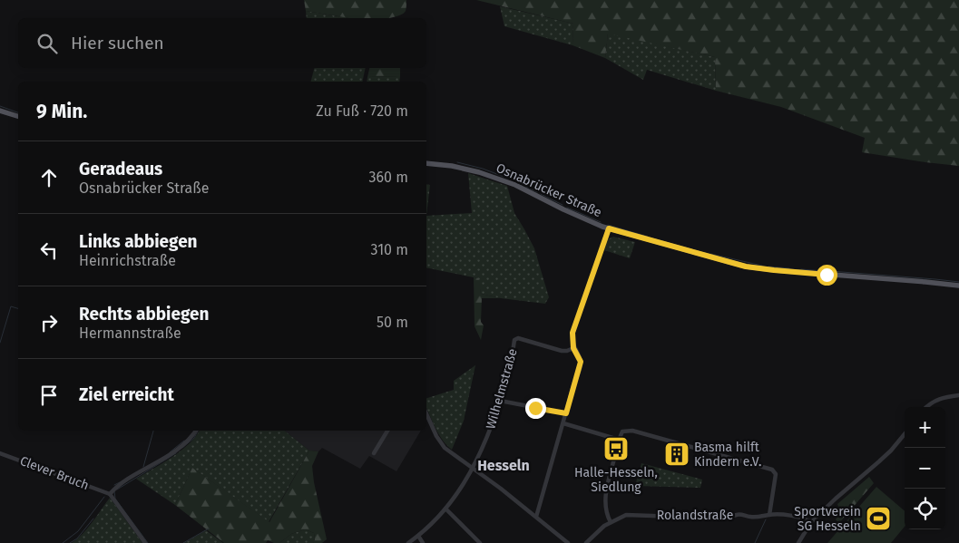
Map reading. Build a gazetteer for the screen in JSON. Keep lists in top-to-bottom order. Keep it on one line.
{"streets":{"main road":["Osnabrücker Straße"],"street":["Wilhelmstraße","Clever Bruch","Rolandstraße"]},"districts":["Hesseln"],"places":{"bus stop":["Halle-Hesseln, Siedlung"],"building":["Basma hilft Kindern e.V."],"sports":["Sportverein SG Hesseln"]},"page":{"search":"Hier suchen","heading":["9 Min.","Zu Fuß · 720 m"],"list":[["Geradeaus","Osnabrücker Straße","360 m"],["Links abbiegen","Heinrichstraße","310 m"],["Rechts abbiegen","Hermannstraße","50 m"],"Ziel erreicht"],"map_buttons":["+","−"]}}
